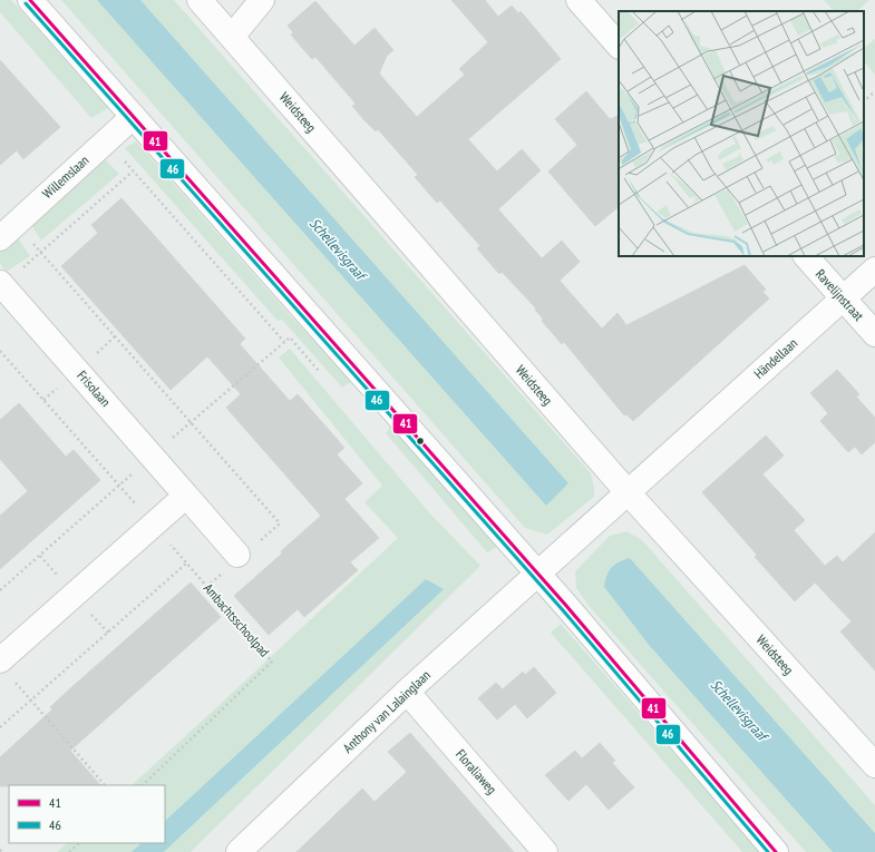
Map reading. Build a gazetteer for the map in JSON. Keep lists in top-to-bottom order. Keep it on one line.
{"streets":{"street":["Weidsteeg","Willemslaan","Ravelijnstraat","Händellaan","Frisolaan","Anthony van Lalainglaan","Floraliaweg"],"path":["Ambachtsschoolpad"]},"crossings":[["Weidsteeg","Händellaan"],["Ravelijnstraat","Händellaan"],["Händellaan","Anthony van Lalainglaan"],["Anthony van Lalainglaan","Floraliaweg"]],"water":["Schellevisgraaf"],"lines":["transit line 41","transit line 46"],"legend":["41","46"]}
